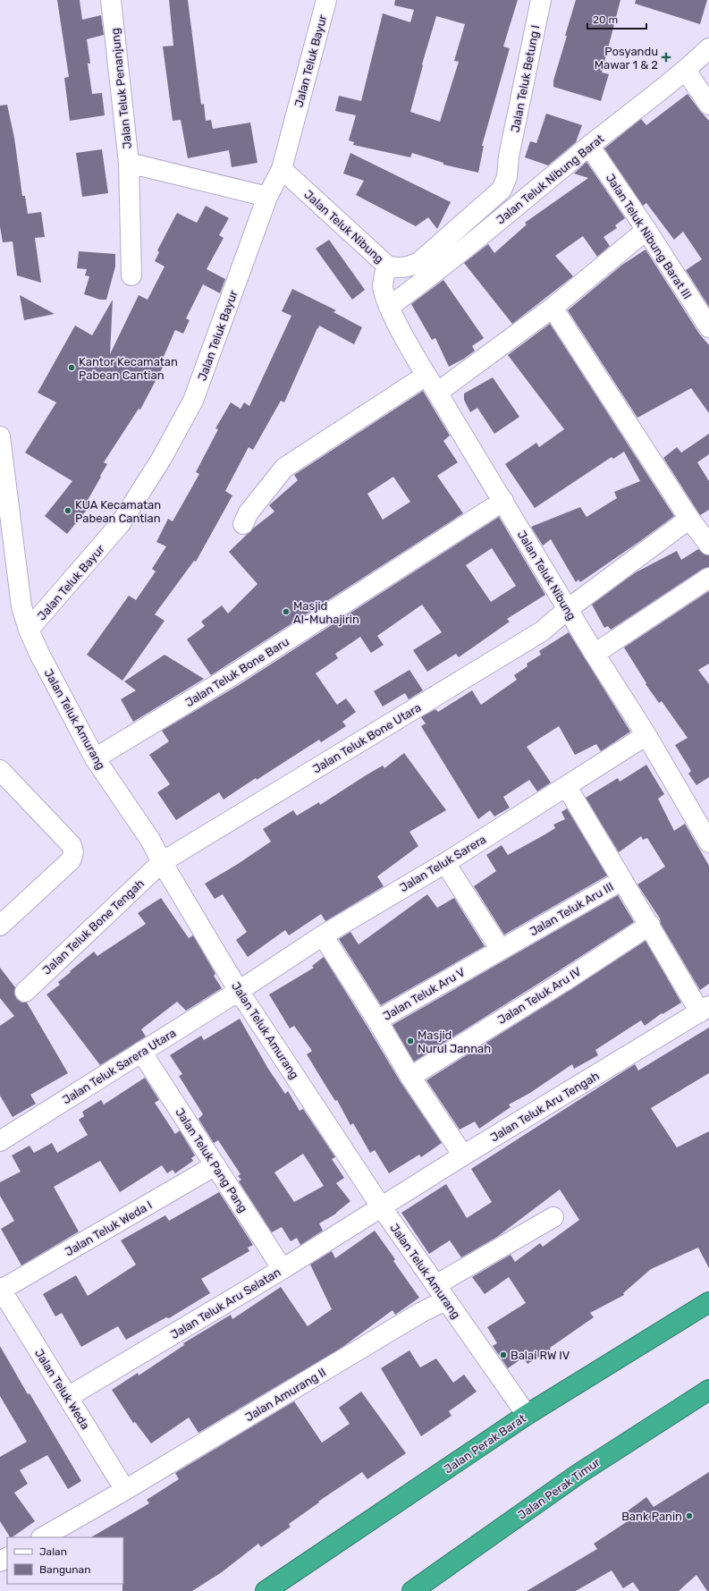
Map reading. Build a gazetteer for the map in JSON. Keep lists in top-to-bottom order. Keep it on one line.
{"streets":{"highway":["Jalan Perak Barat","Jalan Perak Timur"],"street":["Jalan Teluk Bayur","Jalan Teluk Betung I","Jalan Teluk Penanjung","Jalan Teluk Nibung Barat","Jalan Teluk Nibung","Jalan Teluk Nibung Barat III","Jalan Teluk Bone Baru","Jalan Teluk Amurang","Jalan Teluk Bone Utara","Jalan Teluk Sarera","Jalan Teluk Aru III","Jalan Teluk Bone Tengah","Jalan Teluk Aru V","Jalan Teluk Aru IV","Jalan Teluk Sarera Utara","Jalan Teluk Aru Tengah","Jalan Teluk Pang Pang","Jalan Teluk Weda I","Jalan Teluk Aru Selatan","Jalan Teluk Weda","Jalan Amurang II"]},"crossings":[["Jalan Teluk Bayur","Jalan Teluk Penanjung"],["Jalan Teluk Bayur","Jalan Teluk Nibung"],["Jalan Teluk Bayur","Jalan Teluk Amurang"],["Jalan Teluk Betung I","Jalan Teluk Nibung"],["Jalan Teluk Nibung Barat","Jalan Teluk Nibung"],["Jalan Teluk Nibung Barat","Jalan Teluk Nibung Barat III"],["Jalan Teluk Nibung","Jalan Teluk Bone Baru"],["Jalan Teluk Nibung","Jalan Teluk Bone Utara"],["Jalan Teluk Nibung","Jalan Teluk Sarera"],["Jalan Teluk Bone Baru","Jalan Teluk Amurang"],["Jalan Teluk Amurang","Jalan Teluk Bone Utara"],["Jalan Teluk Amurang","Jalan Teluk Sarera"],["Jalan Teluk Amurang","Jalan Teluk Bone Tengah"],["Jalan Teluk Amurang","Jalan Teluk Sarera Utara"],["Jalan Teluk Amurang","Jalan Teluk Aru Tengah"],["Jalan Teluk Amurang","Jalan Teluk Aru Selatan"],["Jalan Teluk Amurang","Jalan Amurang II"],["Jalan Teluk Amurang","Jalan Perak Barat"],["Jalan Teluk Bone Utara","Jalan Teluk Bone Tengah"],["Jalan Teluk Sarera","Jalan Teluk Aru III"],["Jalan Teluk Sarera","Jalan Teluk Sarera Utara"],["Jalan Teluk Aru III","Jalan Teluk Aru V"],["Jalan Teluk Aru V","Jalan Teluk Aru IV"],["Jalan Teluk Aru V","Jalan Teluk Aru Tengah"],["Jalan Teluk Sarera Utara","Jalan Teluk Pang Pang"],["Jalan Teluk Aru Tengah","Jalan Teluk Aru Selatan"],["Jalan Teluk Pang Pang","Jalan Teluk Weda I"],["Jalan Teluk Pang Pang","Jalan Teluk Aru Selatan"],["Jalan Teluk Weda I","Jalan Teluk Weda"],["Jalan Teluk Aru Selatan","Jalan Teluk Weda"],["Jalan Teluk Weda","Jalan Amurang II"]],"places":{"health":["Posyandu Mawar 1 & 2"],"other":["Kantor Kecamatan Pabean Cantian","KUA Kecamatan Pabean Cantian","Masjid Al-Muhajirin","Masjid Nurul Jannah","Balai RW IV","Bank Panin"]},"legend":["Jalan","Bangunan"],"scale_bar":"20 m"}
